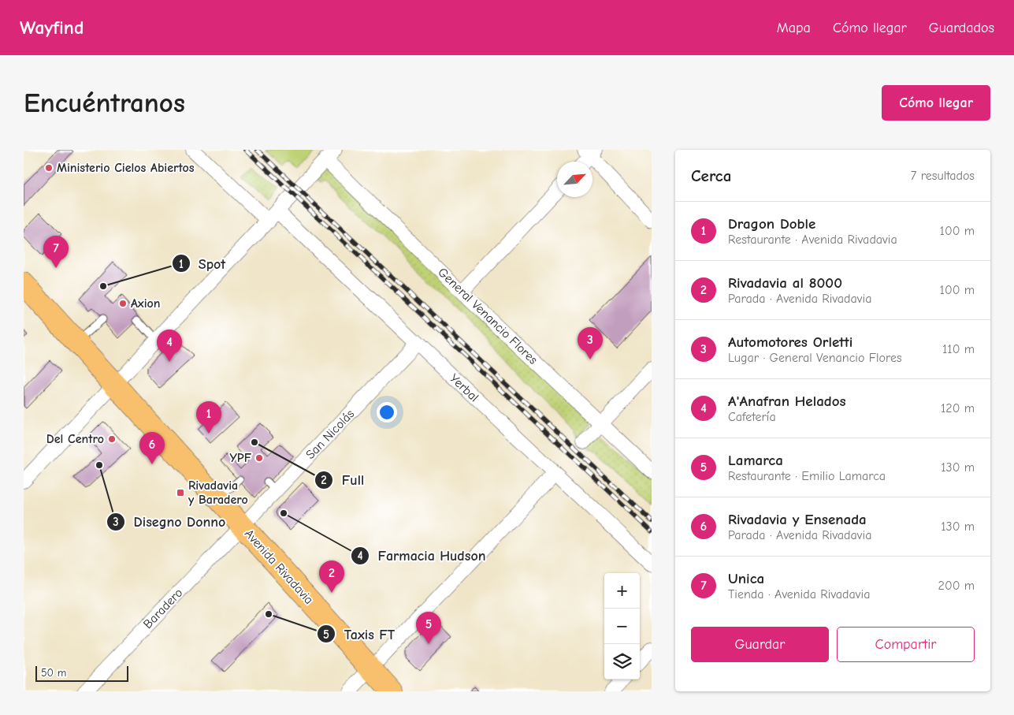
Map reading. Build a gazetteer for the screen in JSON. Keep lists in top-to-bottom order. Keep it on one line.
{"streets":{"main road":["Avenida Rivadavia"],"street":["General Venancio Flores","Yerbal","San Nicolás","Baradero"]},"crossings":[["Yerbal","San Nicolás"],["San Nicolás","Avenida Rivadavia"],["San Nicolás","Baradero"],["Avenida Rivadavia","Baradero"]],"places":{"other":["Ministerio Cielos Abiertos","Spot","Axion","Del Centro","Full","YPF","Disegno Donno","Farmacia Hudson","Taxis FT"],"transit":["Rivadavia y Baradero"]},"scale_bar":"50 m","north":"top right","page":{"header":"Wayfind","nav":["Mapa","Cómo llegar","Guardados"],"buttons":["Cómo llegar",["Guardar","Compartir"]],"title":"Encuéntranos","heading":["Cerca","7 resultados"],"list":[{"mark":"1","name":"Dragon Doble","note":"Restaurante · Avenida Rivadavia","value":"100 m"},{"mark":"2","name":"Rivadavia al 8000","note":"Parada · Avenida Rivadavia","value":"100 m"},{"mark":"3","name":"Automotores Orletti","note":"Lugar · General Venancio Flores","value":"110 m"},{"mark":"4","name":"A'Anafran Helados","note":"Cafetería","value":"120 m"},{"mark":"5","name":"Lamarca","note":"Restaurante · Emilio Lamarca","value":"130 m"},{"mark":"6","name":"Rivadavia y Ensenada","note":"Parada · Avenida Rivadavia","value":"130 m"},{"mark":"7","name":"Unica","note":"Tienda · Avenida Rivadavia","value":"200 m"}],"pins":["7","3","4","1","6","2","5"],"map_buttons":["+","−"],"scale":"50 m"}}
